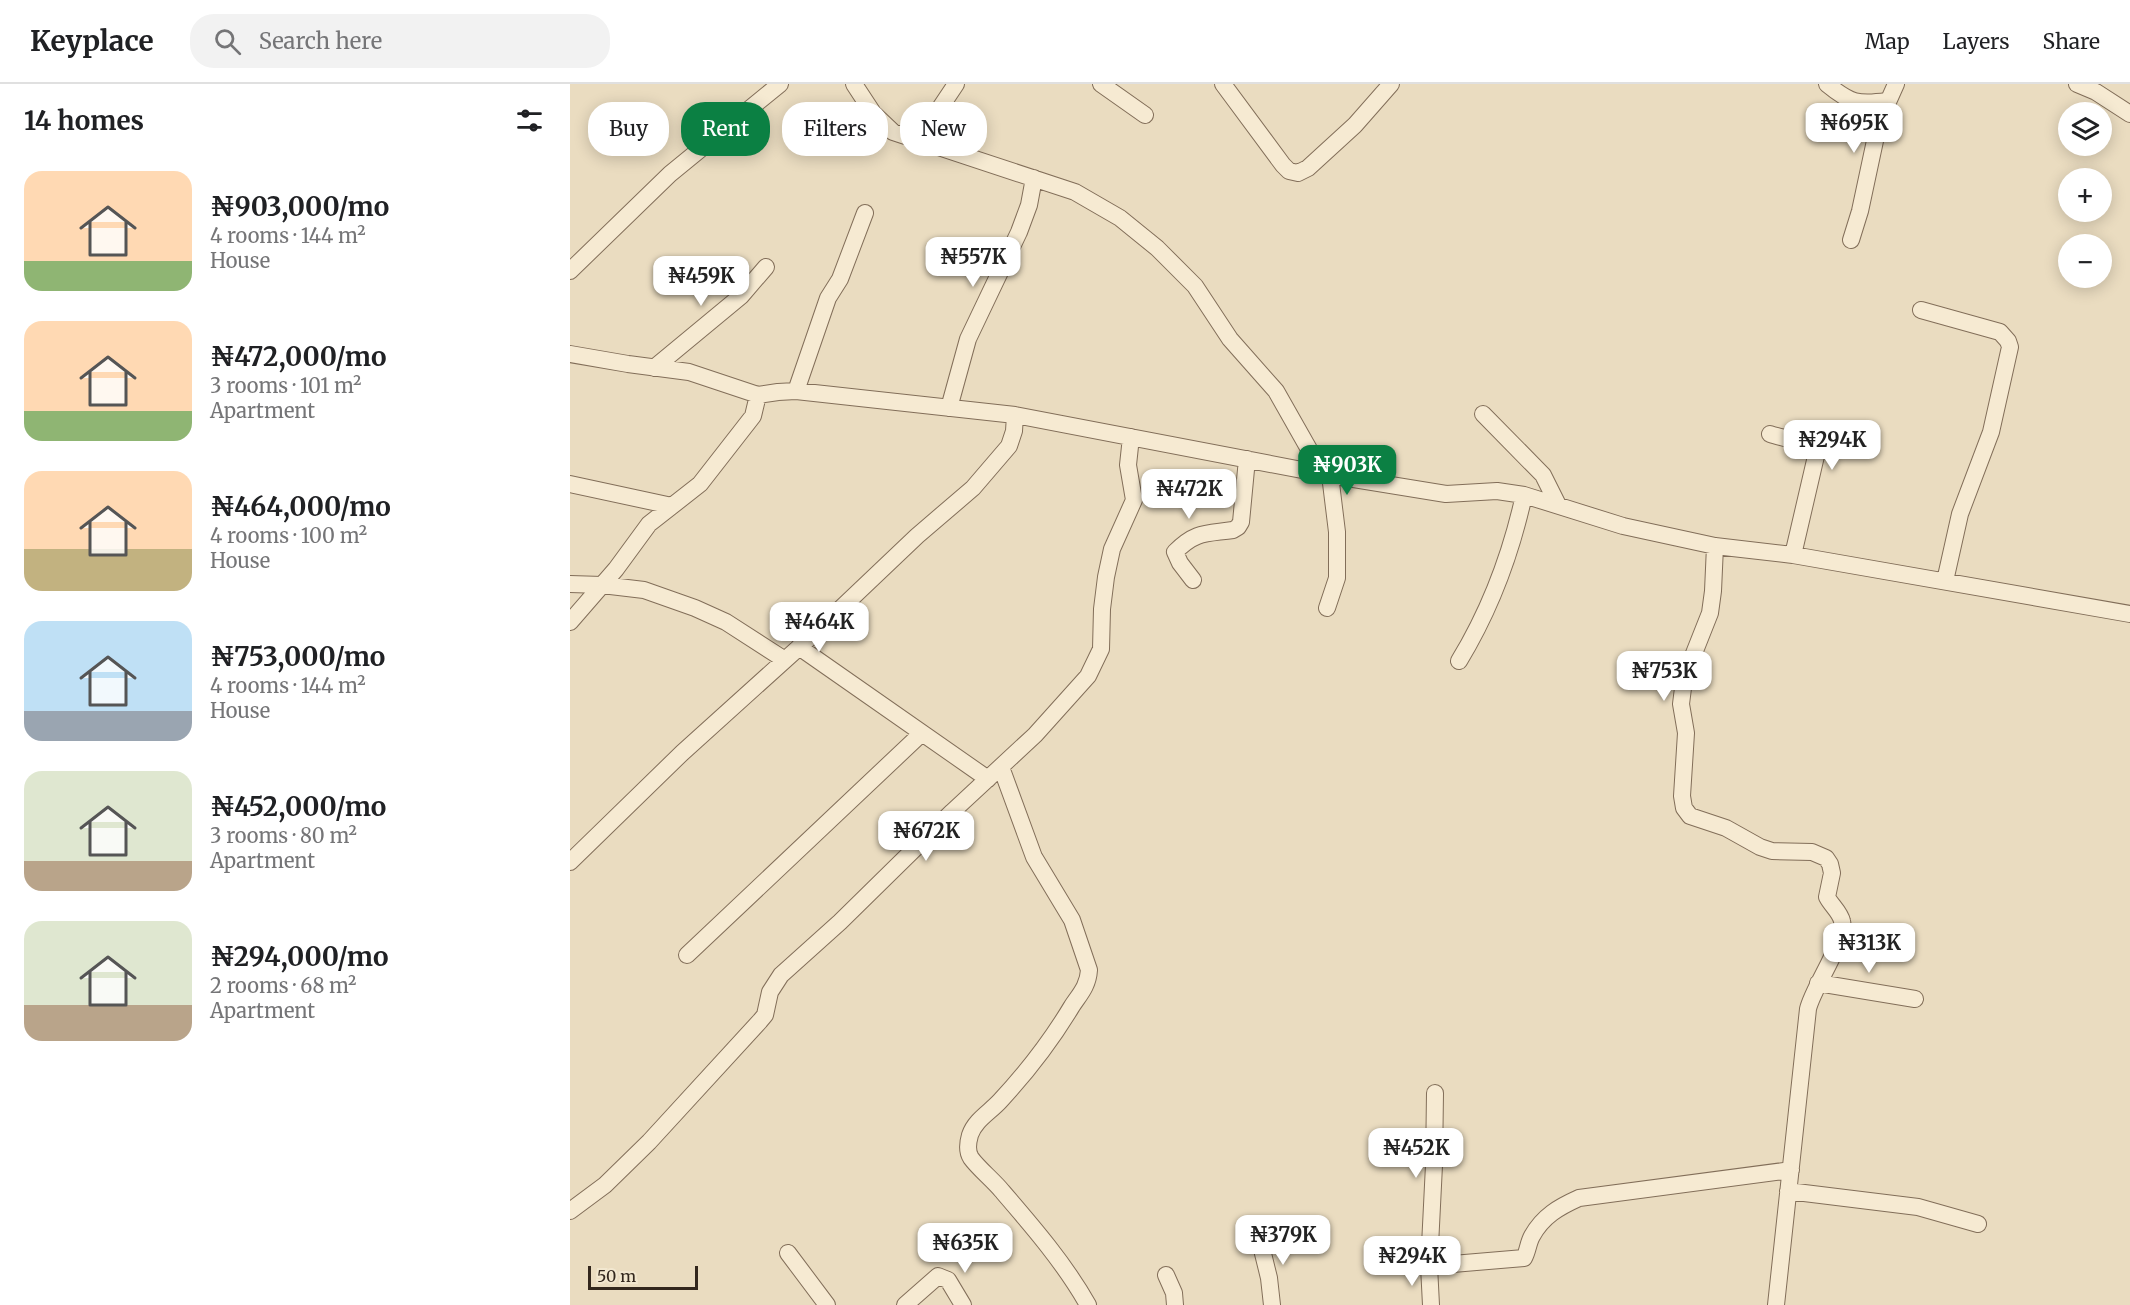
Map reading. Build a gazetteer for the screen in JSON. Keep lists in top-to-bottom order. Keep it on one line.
{"scale_bar":"50 m","page":{"header":"Keyplace","search":"Search here","nav":["Map","Layers","Share"],"heading":"14 homes","map_buttons":["+","−"],"chip":["Buy","Rent","Filters","New"],"price":["₦695K","₦557K","₦459K","₦294K","₦903K","₦472K","₦464K","₦753K","₦672K","₦313K","₦452K","₦379K","₦635K","₦294K"],"list":[{"name":"₦903,000/mo","note":"4 rooms · 144 m² · House"},{"name":"₦472,000/mo","note":"3 rooms · 101 m² · Apartment"},{"name":"₦464,000/mo","note":"4 rooms · 100 m² · House"},{"name":"₦753,000/mo","note":"4 rooms · 144 m² · House"},{"name":"₦452,000/mo","note":"3 rooms · 80 m² · Apartment"},{"name":"₦294,000/mo","note":"2 rooms · 68 m² · Apartment"}],"scale":"50 m"}}
